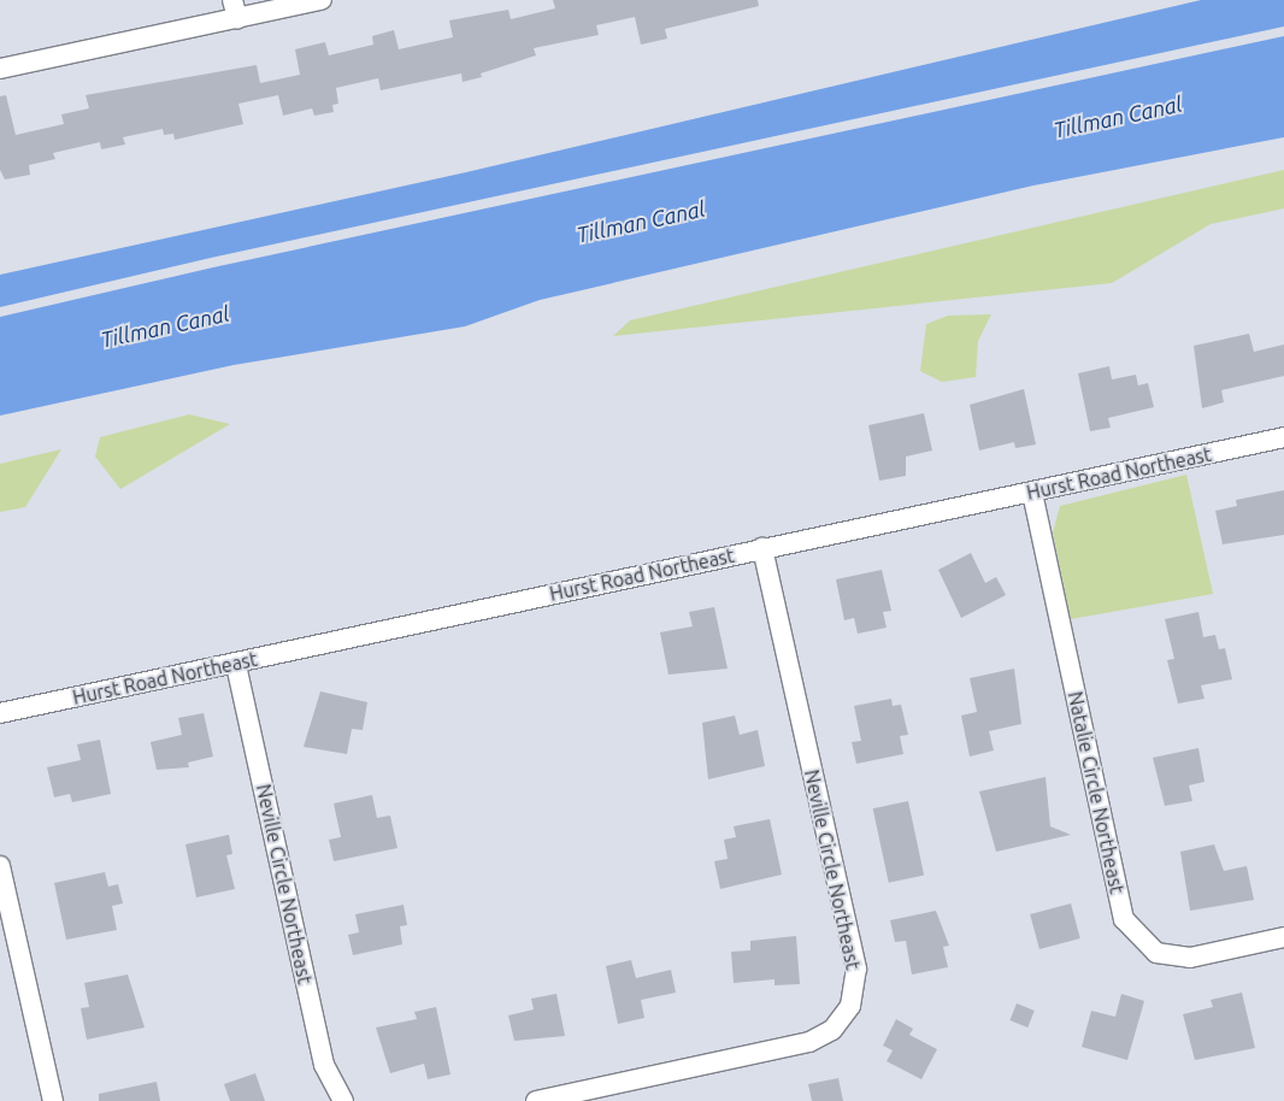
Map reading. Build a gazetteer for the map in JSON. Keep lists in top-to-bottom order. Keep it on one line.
{"streets":{"street":["Hurst Road Northeast","Natalie Circle Northeast","Neville Circle Northeast"]},"crossings":[["Hurst Road Northeast","Natalie Circle Northeast"],["Hurst Road Northeast","Neville Circle Northeast"]],"water":["Tillman Canal"]}
